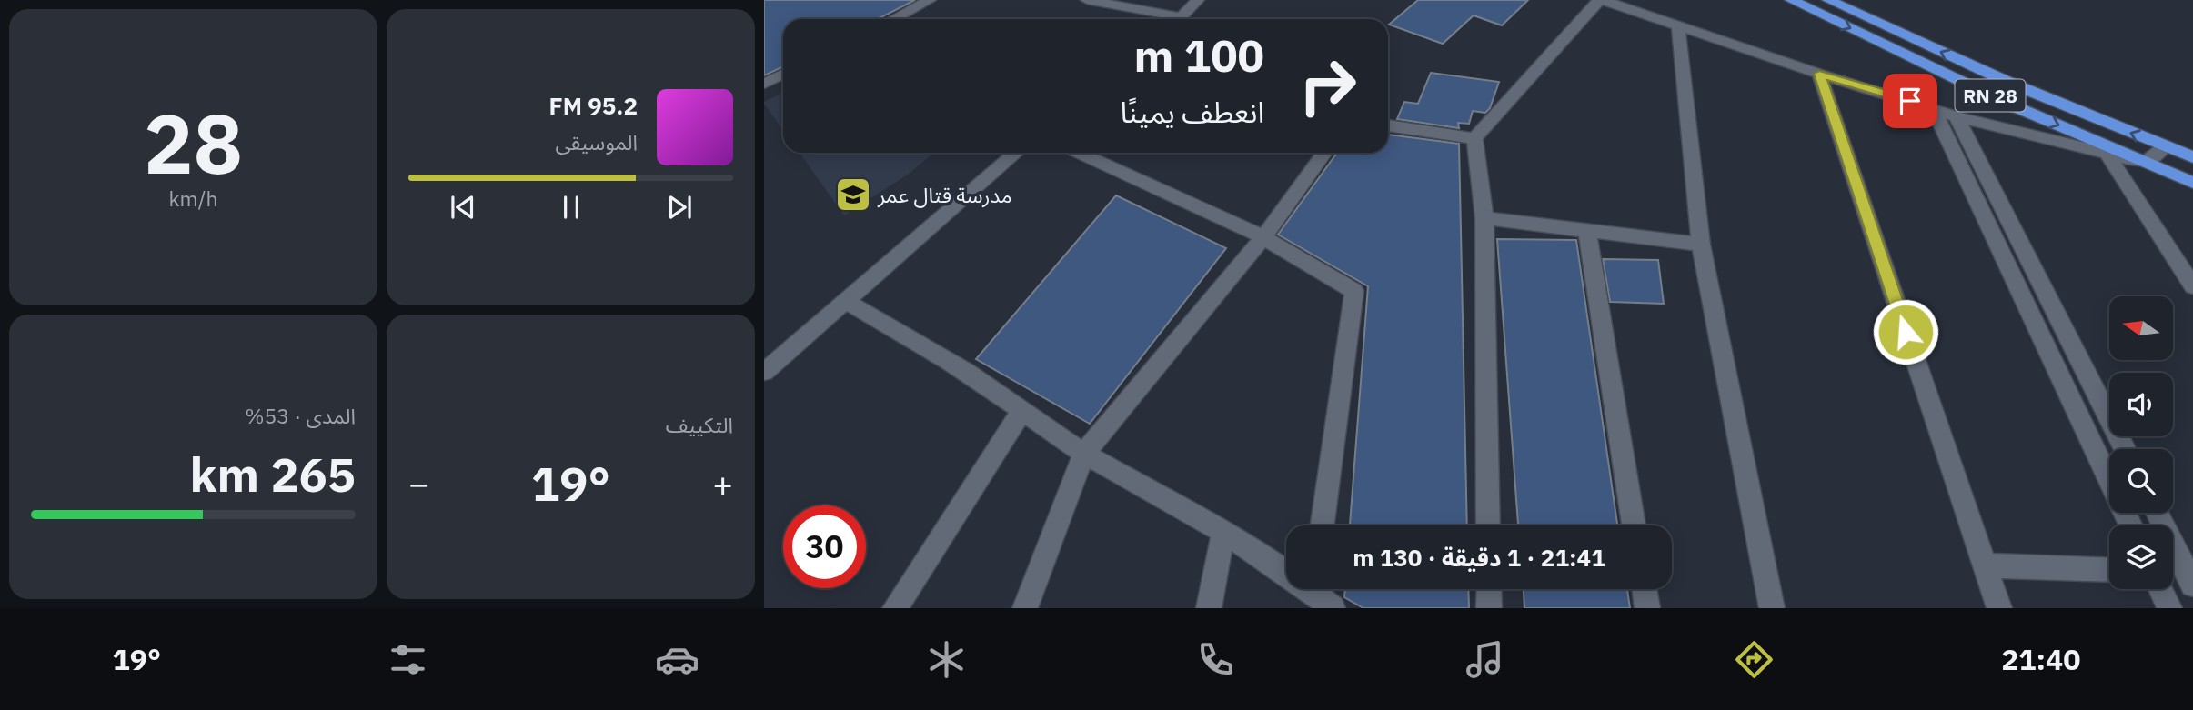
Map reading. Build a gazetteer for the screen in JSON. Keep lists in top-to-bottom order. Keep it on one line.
{"streets":{"highway":["RN 28"]},"places":{"school or university":["مدرسة قتال عمر"]},"north":"left","page":{"tile":[["28","km/h"],"التكييف",["المدى · 53%","265 km"]],"turn":["100 m","انعطف يمينًا"],"song":["95.2 FM","الموسيقى"],"heat":["−","19°","+"],"limit":"30","trip":"21:41 · 1 دقيقة · 130 m","tabs":["21:40","19°"]}}
